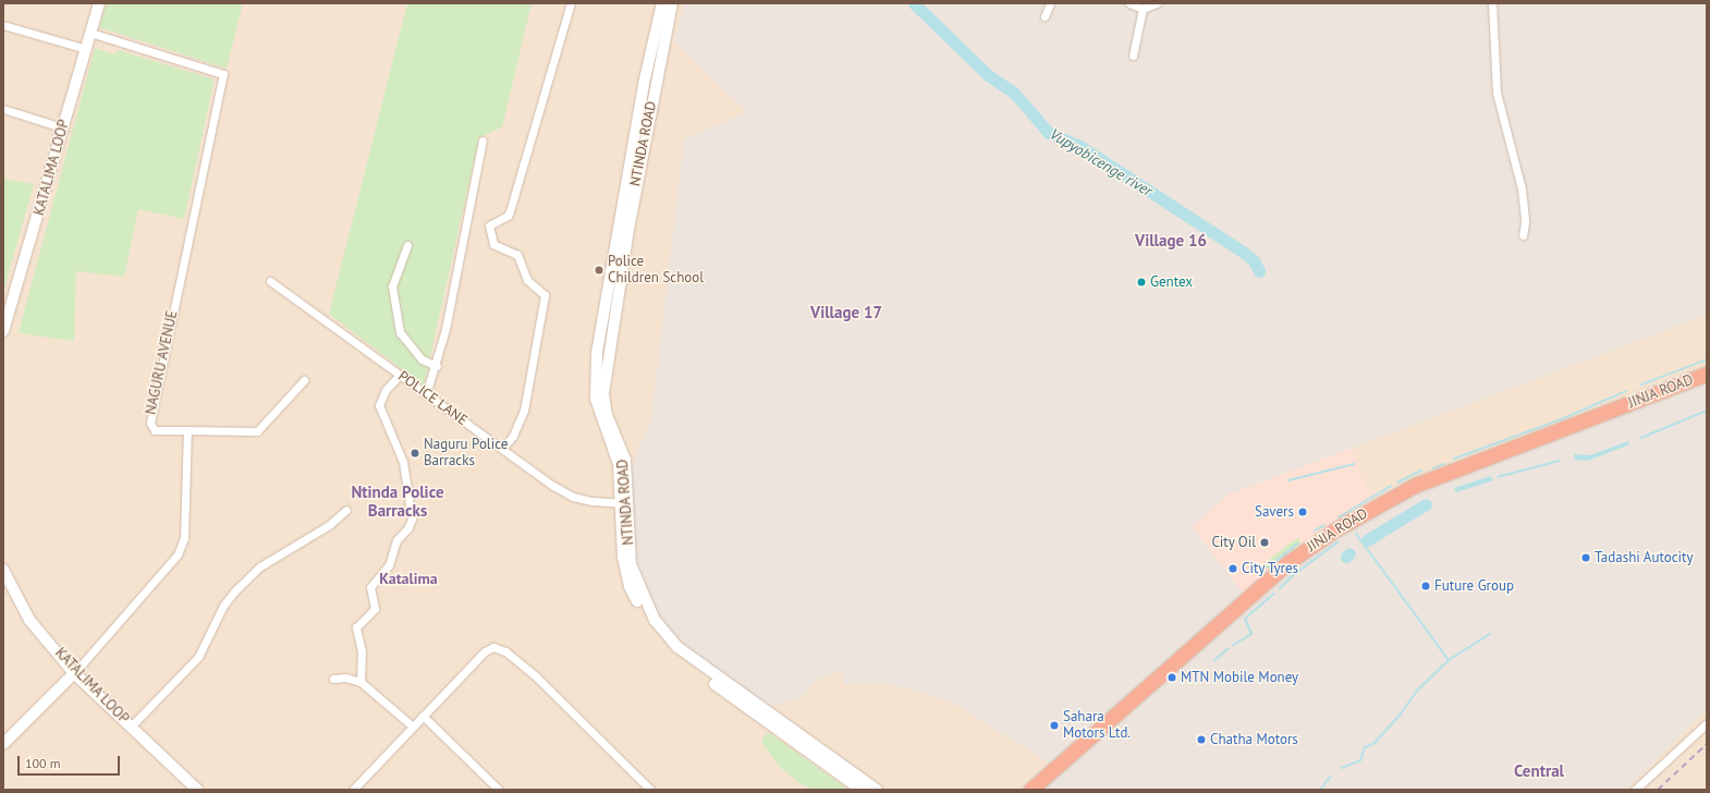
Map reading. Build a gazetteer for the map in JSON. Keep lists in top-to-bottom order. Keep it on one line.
{"streets":{"highway":["JINJA ROAD"],"main road":["NTINDA ROAD","KATALIMA LOOP"],"street":["NAGURU AVENUE","POLICE LANE"]},"crossings":[["NTINDA ROAD","POLICE LANE"],["KATALIMA LOOP","NAGURU AVENUE"]],"districts":["Village 16","Village 17","Ntinda Police Barracks","Katalima","Central"],"water":["Vupyobicenge river"],"places":["Police Children School","Gentex","Naguru Police Barracks","Savers","City Oil","Tadashi Autocity","City Tyres","Future Group","MTN Mobile Money","Sahara Motors Ltd.","Chatha Motors"],"scale_bar":"100 m"}
